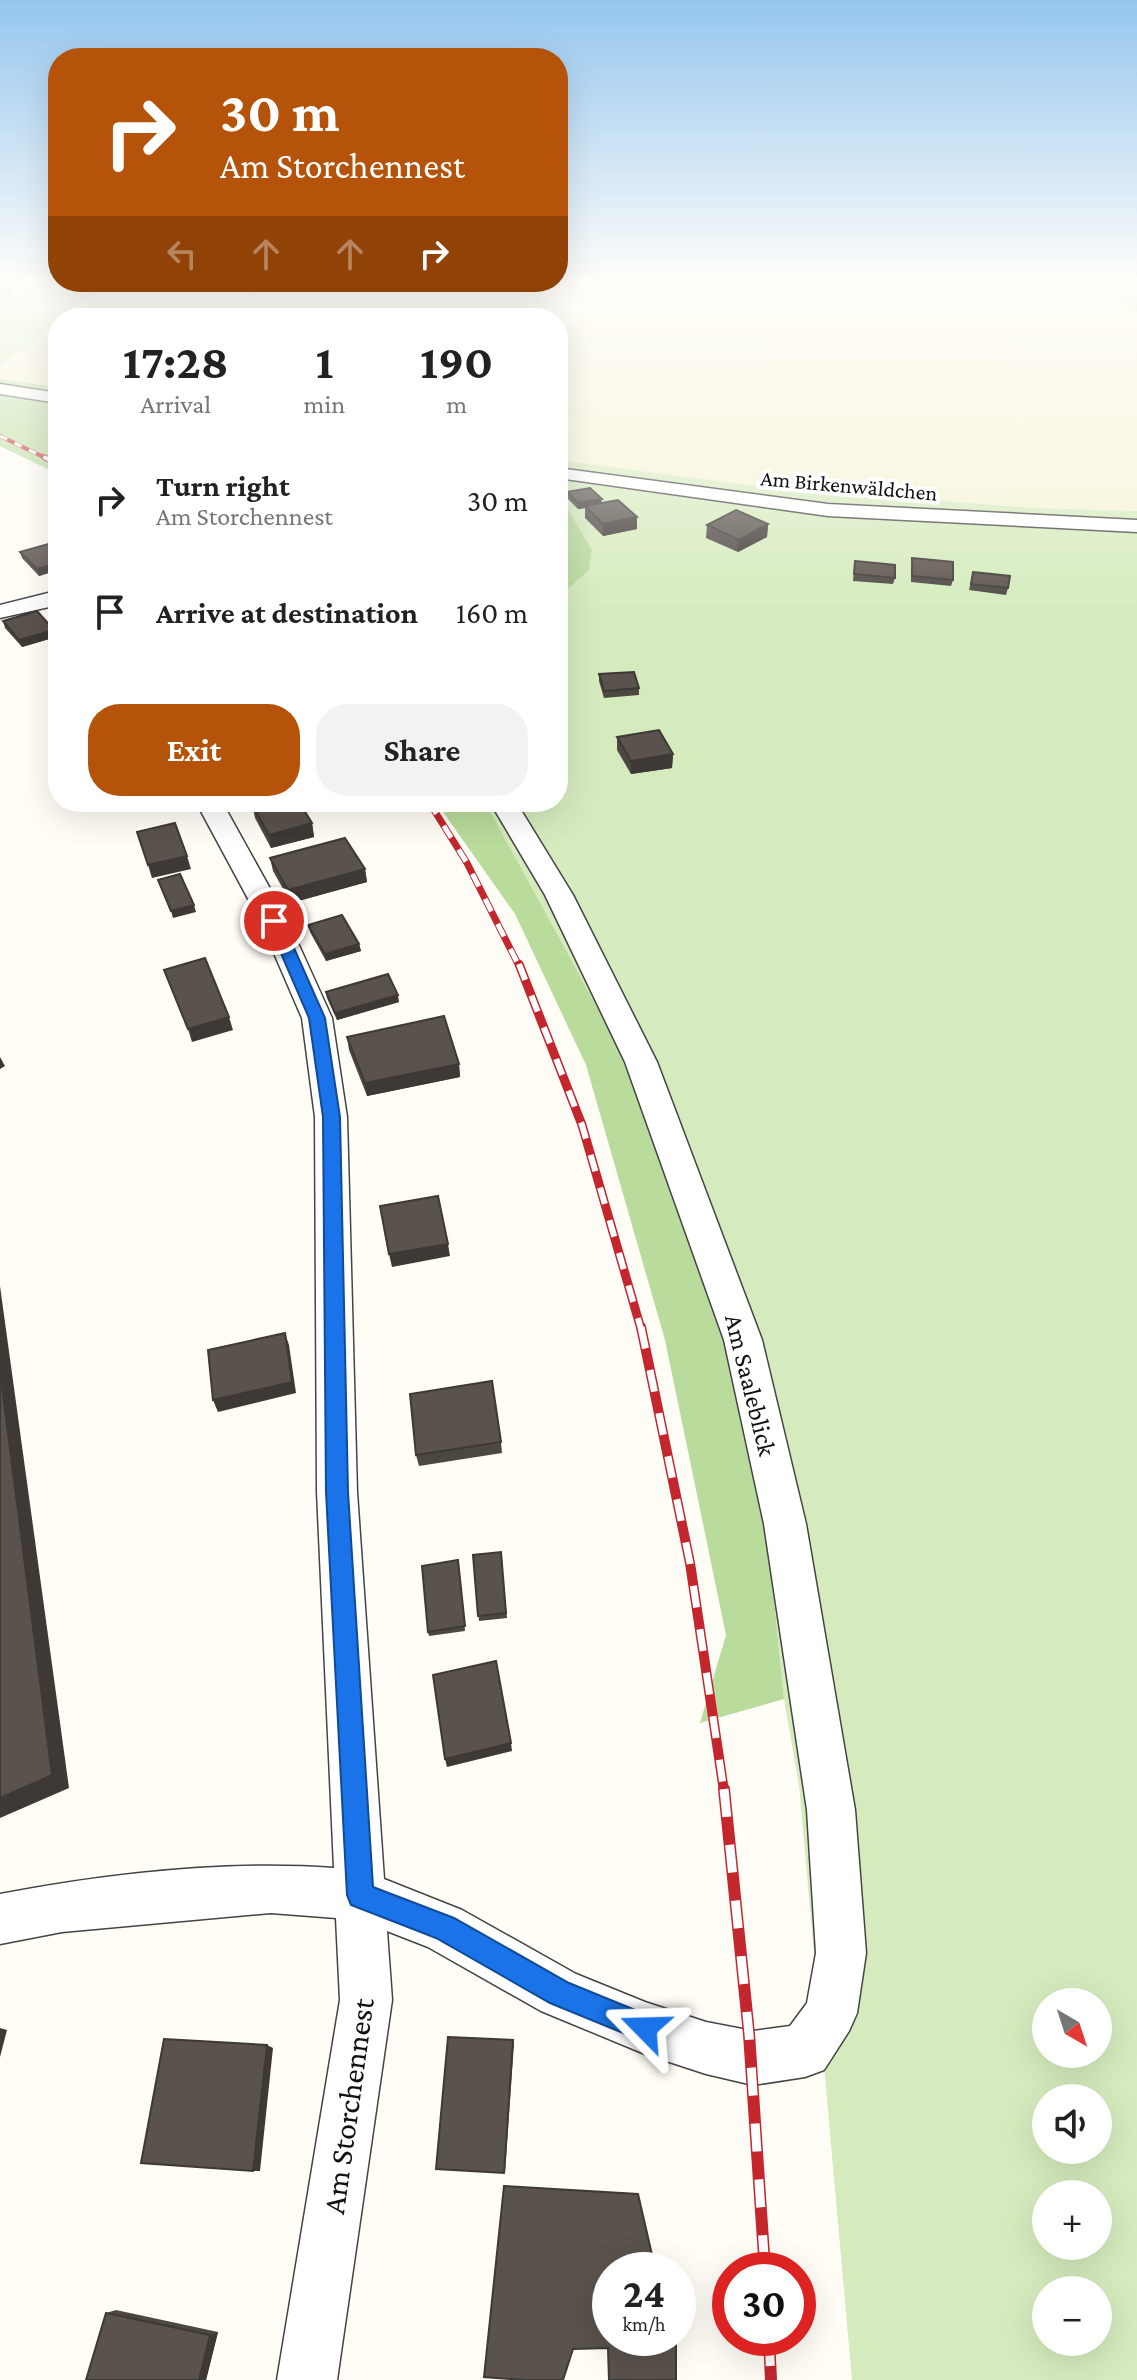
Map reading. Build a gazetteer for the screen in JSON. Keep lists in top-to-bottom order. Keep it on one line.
{"streets":{"street":["Am Birkenwäldchen","Am Saaleblick","Am Storchennest"]},"crossings":[["Am Saaleblick","Am Storchennest"]],"north":"bottom right","page":{"turn":["30 m","Am Storchennest"],"eta":["17:28","Arrival","1","min","190","m"],"list":[{"name":"Turn right","note":"Am Storchennest","value":"30 m"},{"name":"Arrive at destination","value":"160 m"}],"buttons":["Exit","Share"],"map_buttons":["+","−"],"speed":"24 km/h","limit":"30"}}
